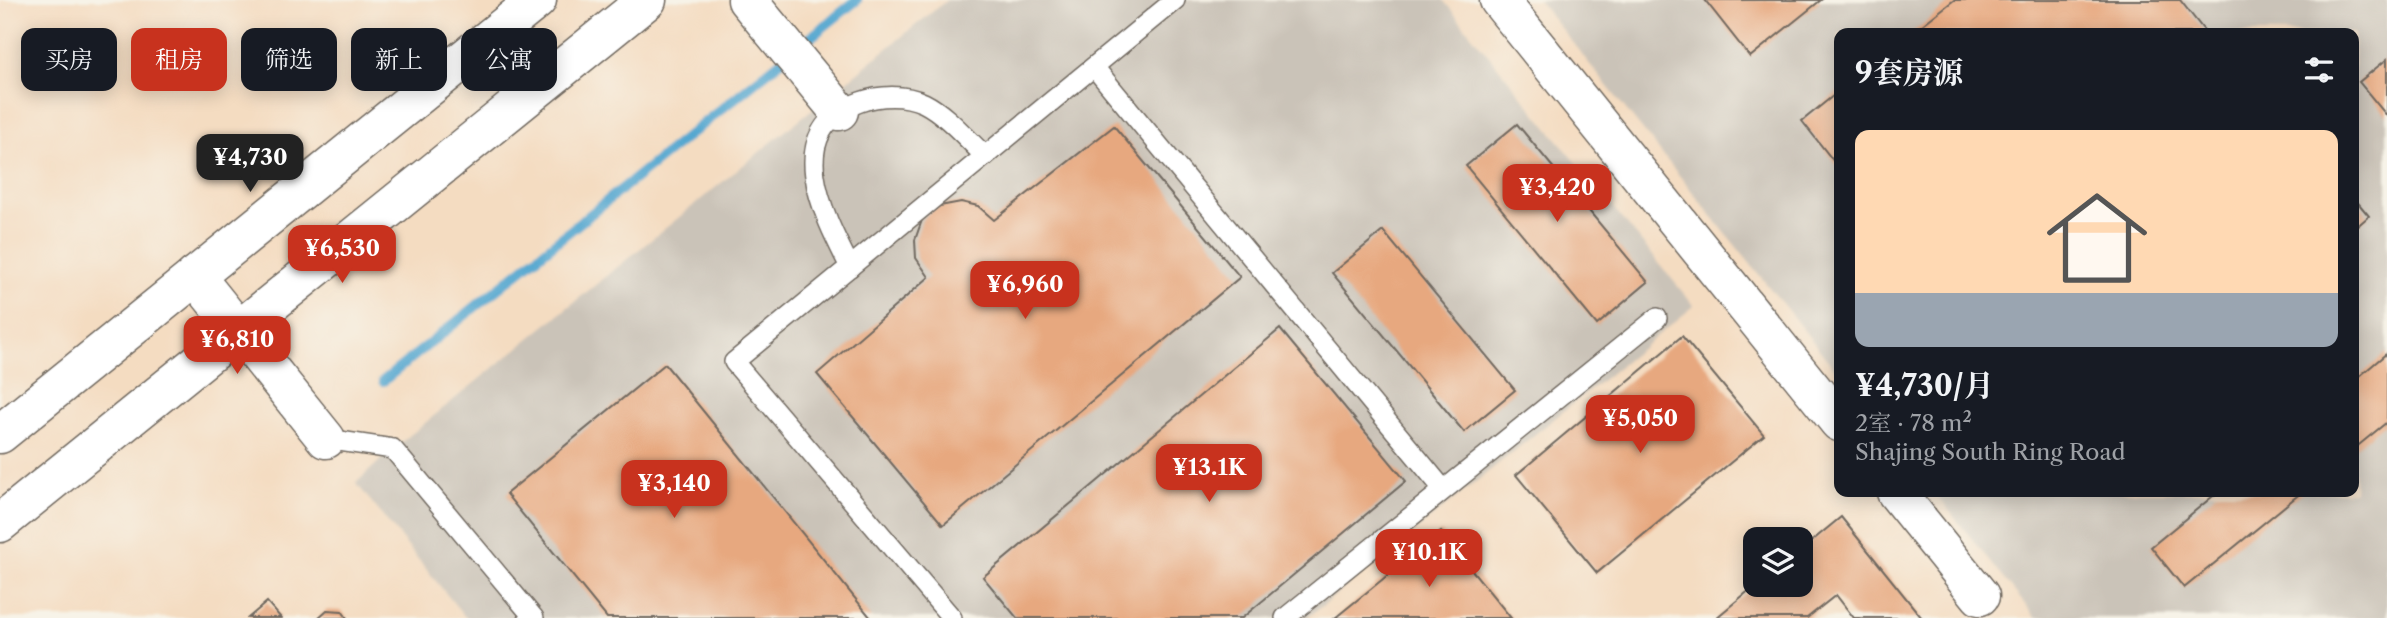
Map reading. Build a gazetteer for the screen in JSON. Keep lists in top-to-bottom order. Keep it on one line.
{"page":{"chip":["买房","租房","筛选","新上","公寓"],"heading":"9套房源","list":[{"name":"¥4,730/月","note":"2室 · 78 m² · Shajing South Ring Road"}],"price":["¥4,730","¥3,420","¥6,530","¥6,960","¥6,810","¥5,050","¥13.1K","¥3,140","¥10.1K"]}}
